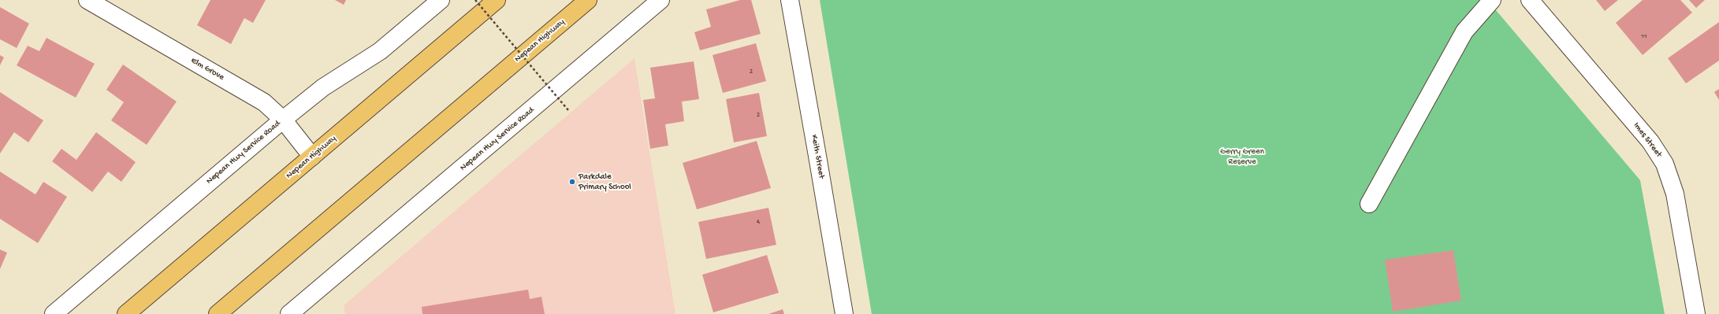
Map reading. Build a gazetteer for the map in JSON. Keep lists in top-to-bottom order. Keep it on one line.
{"streets":{"highway":["Nepean Highway"],"street":["Elm Grove","Nepean Hwy Service Road","Imes Street","Keith Street"]},"crossings":[["Nepean Highway","Elm Grove"],["Elm Grove","Nepean Hwy Service Road"]],"parks":["Gerry Green Reserve"],"places":["Parkdale Primary School"],"house_numbers":["11","2","2","4"]}
